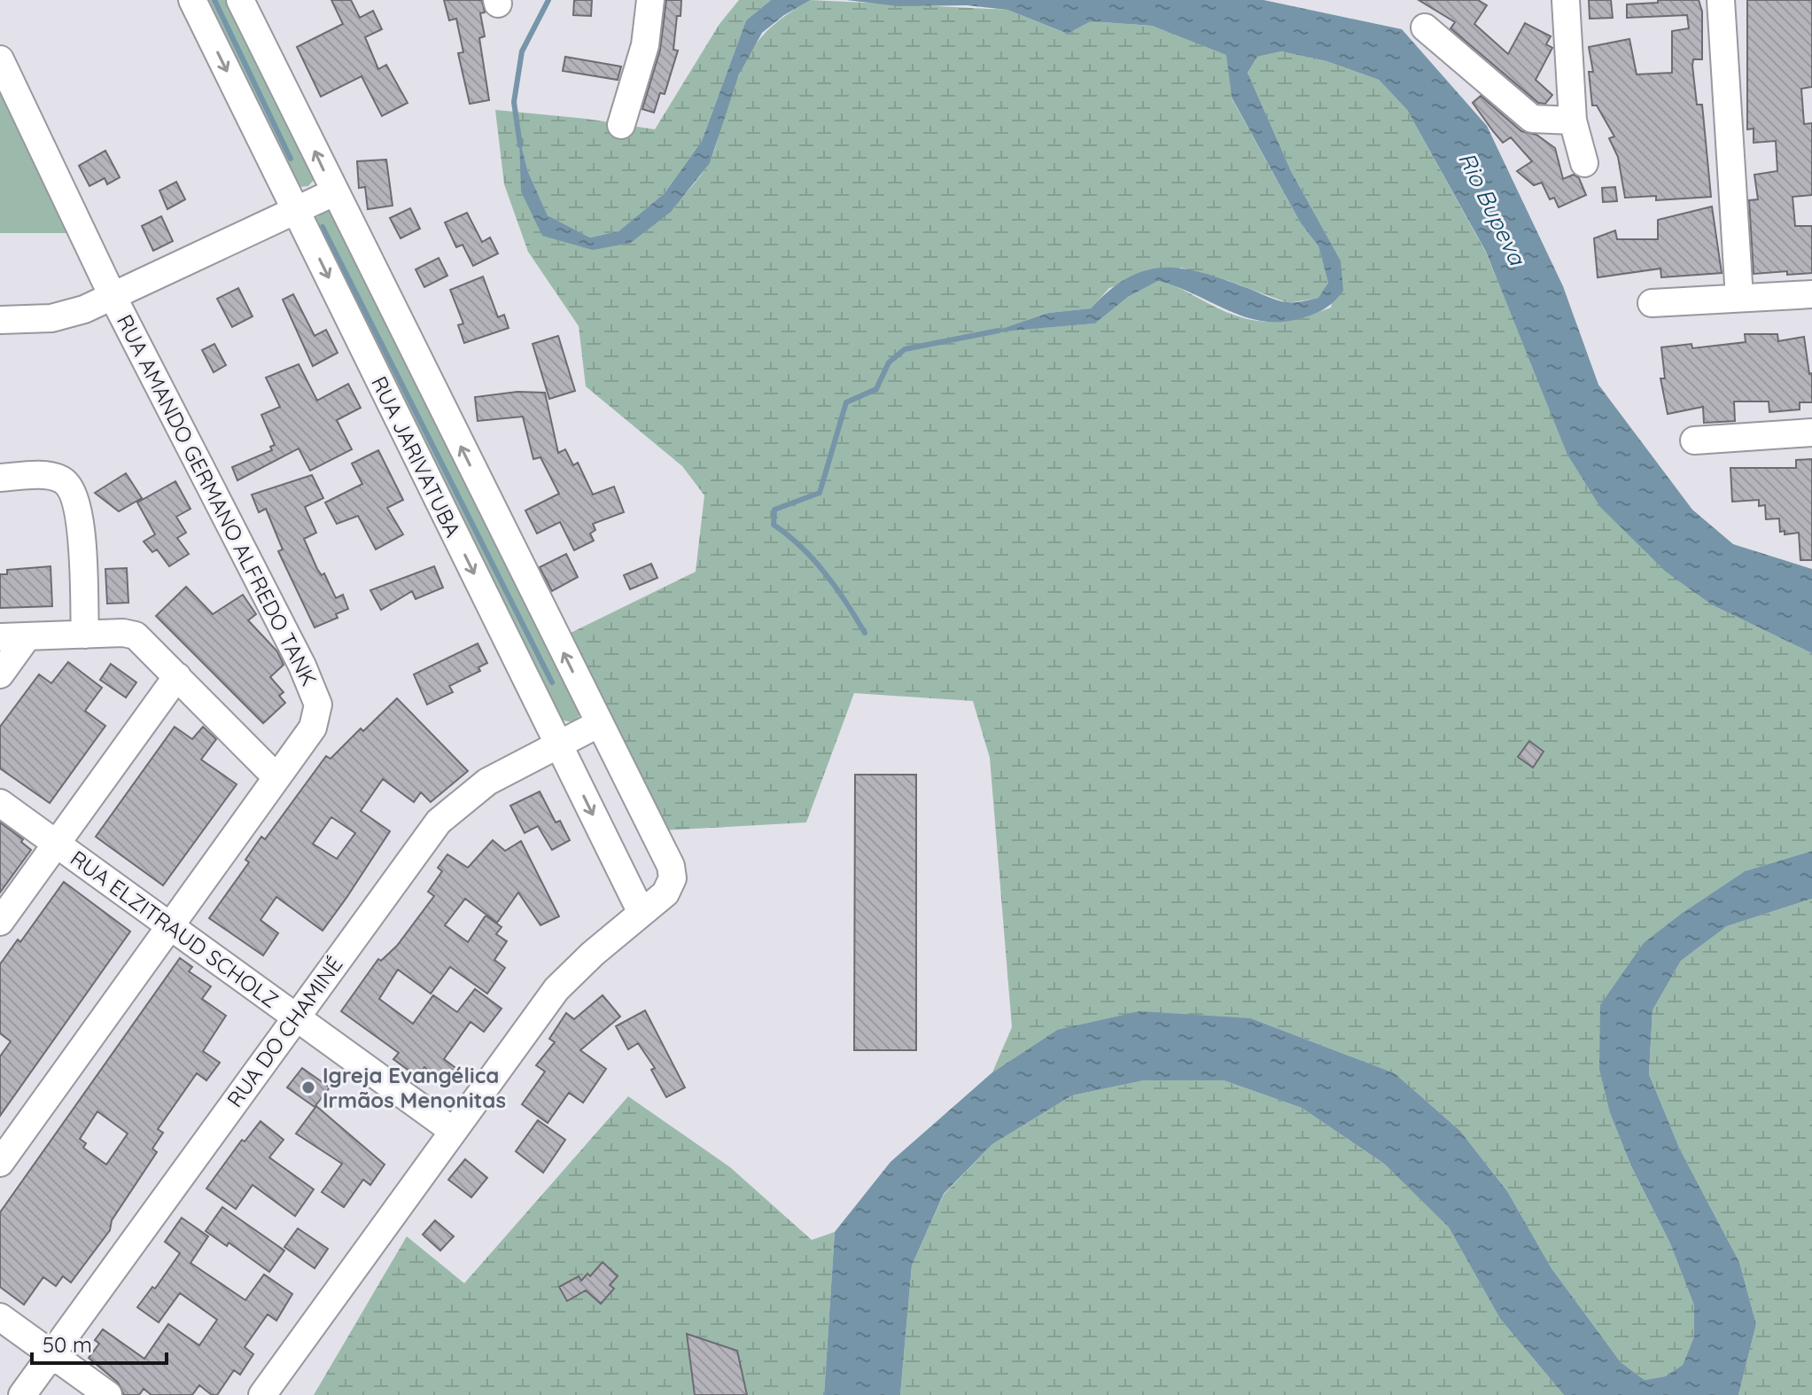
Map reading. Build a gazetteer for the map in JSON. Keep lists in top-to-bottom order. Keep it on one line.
{"streets":{"street":["RUA JARIVATUBA","RUA AMANDO GERMANO ALFREDO TANK","RUA ELZITRAUD SCHOLZ","RUA DO CHAMINÉ"]},"crossings":[["RUA JARIVATUBA","RUA DO CHAMINÉ"],["RUA AMANDO GERMANO ALFREDO TANK","RUA ELZITRAUD SCHOLZ"],["RUA ELZITRAUD SCHOLZ","RUA DO CHAMINÉ"]],"water":["Rio Bupeva"],"places":["Igreja Evangélica Irmãos Menonitas"],"scale_bar":"50 m"}
